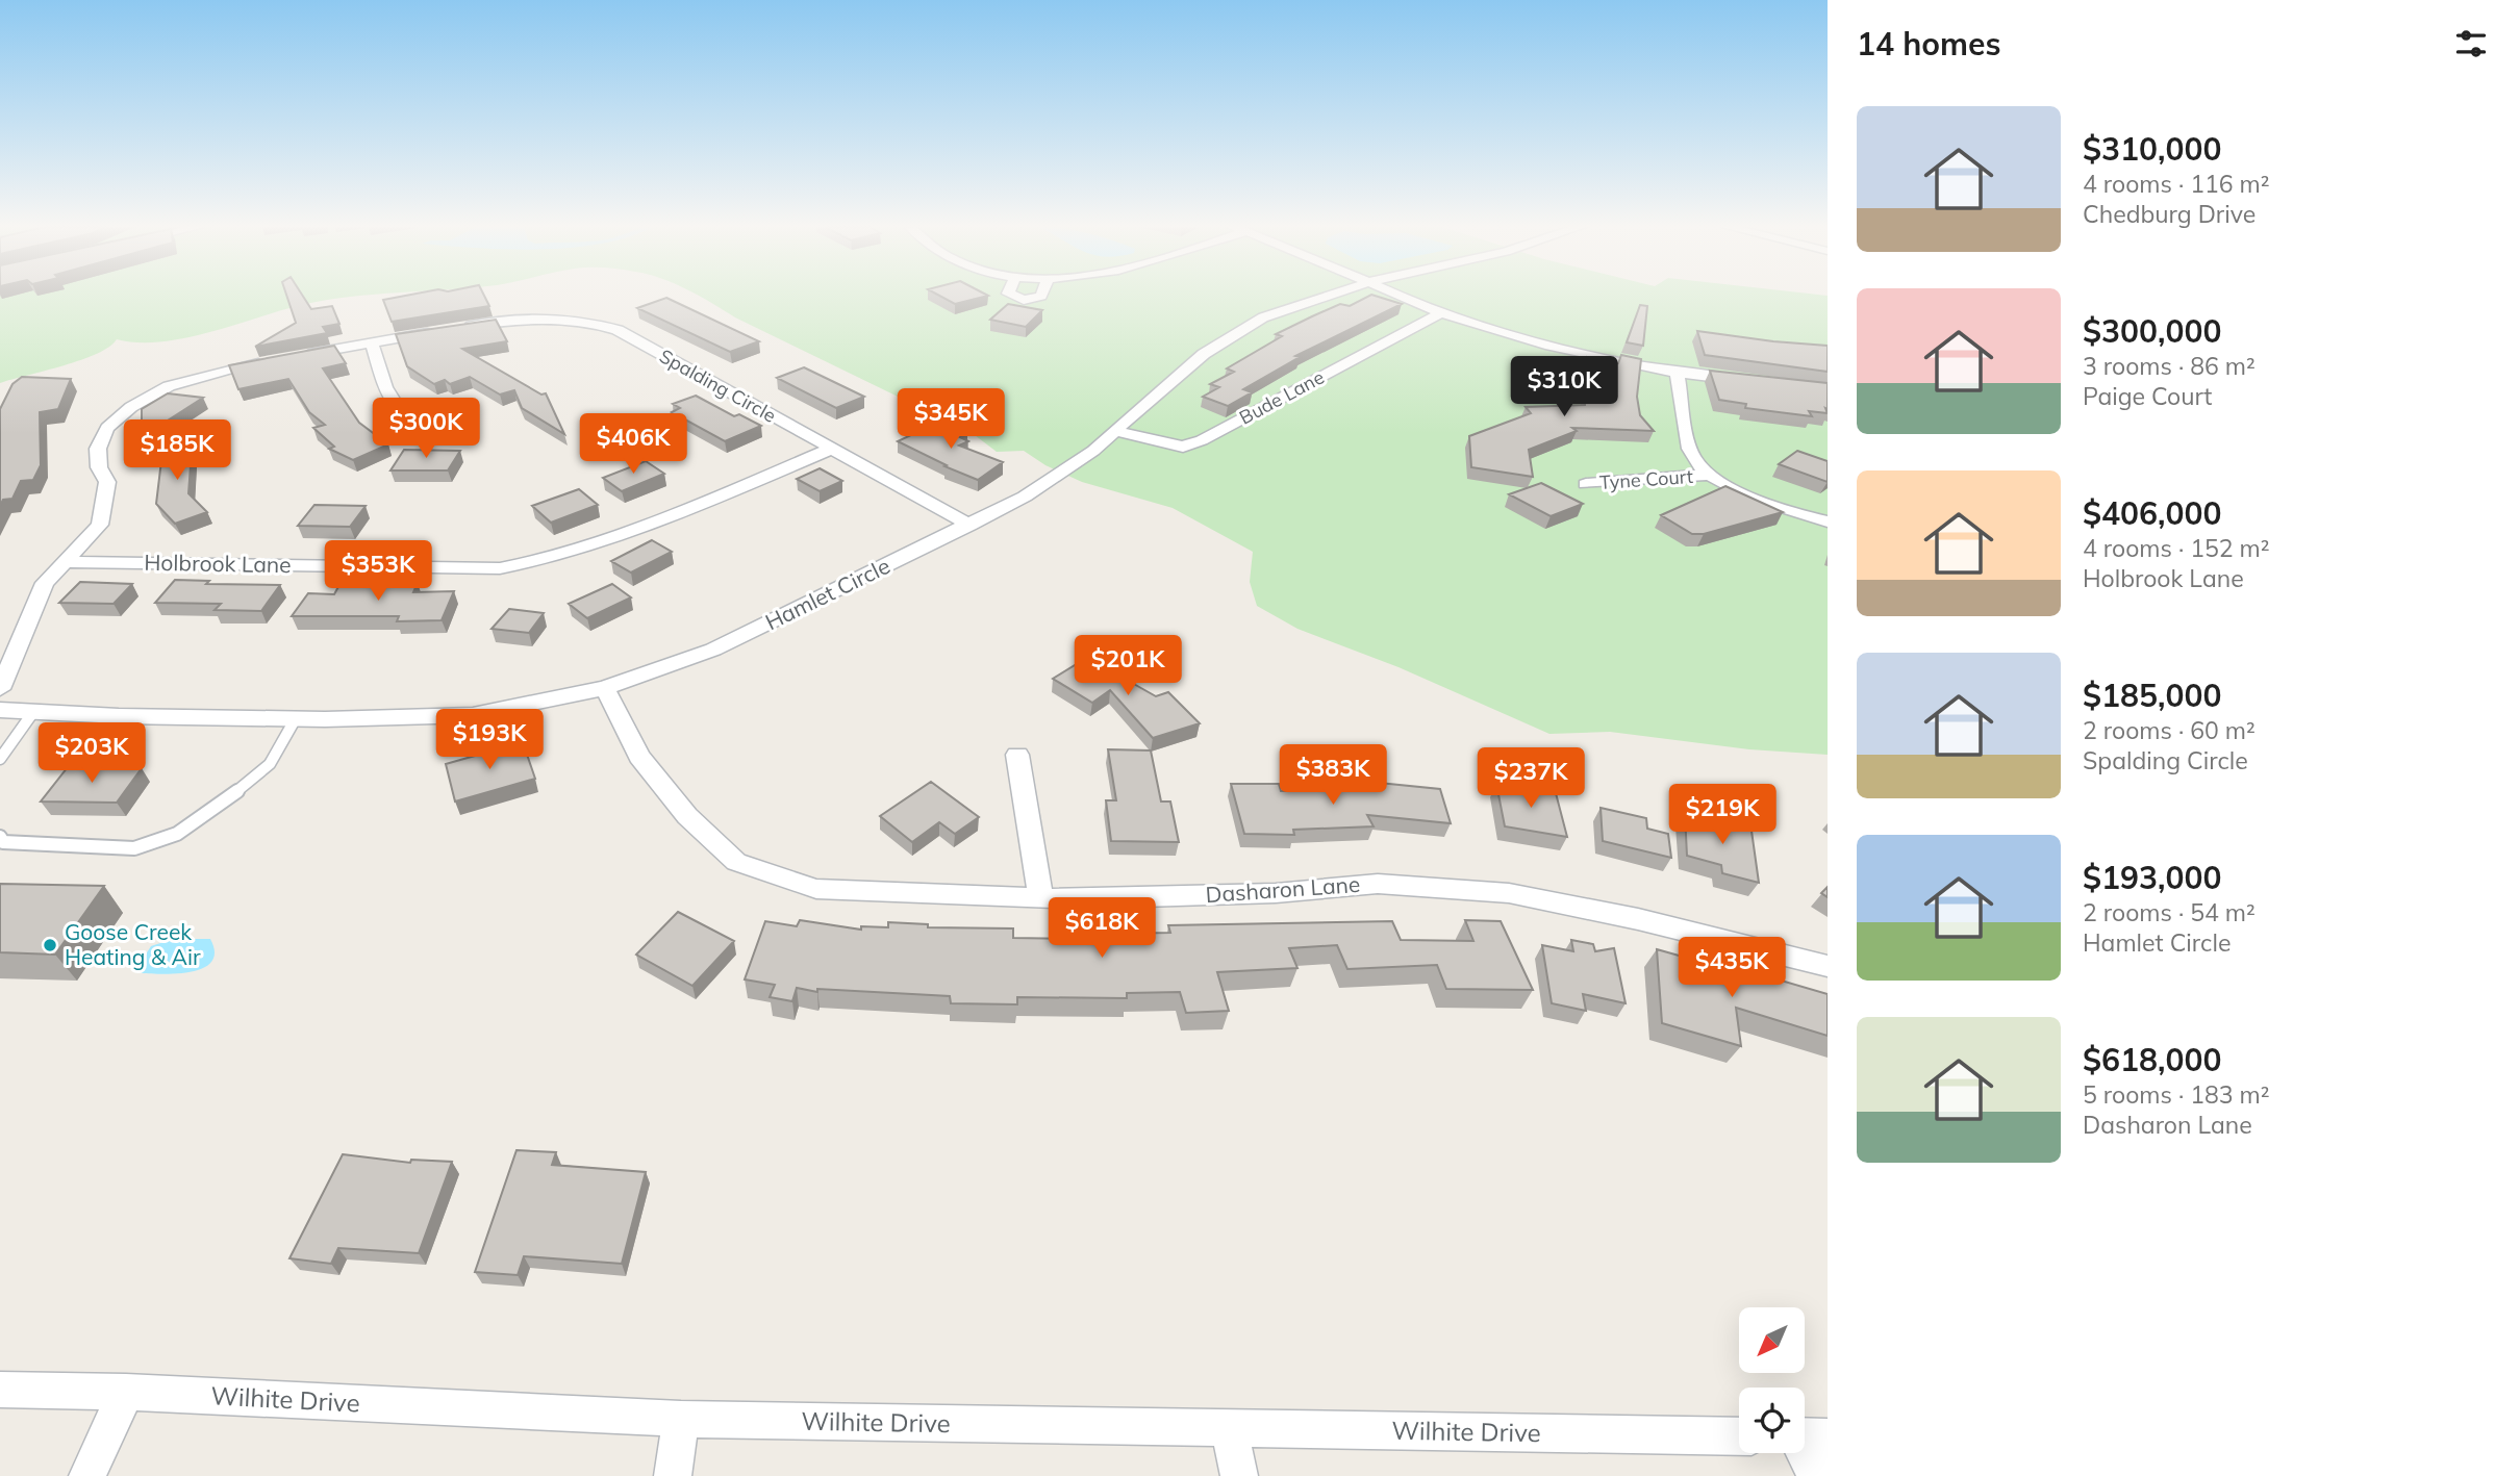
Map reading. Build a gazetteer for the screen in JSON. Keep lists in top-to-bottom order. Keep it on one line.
{"streets":{"street":["Spalding Circle","Bude Lane","Tyne Court","Holbrook Lane","Hamlet Circle","Dasharon Lane","Wilhite Drive"]},"crossings":[["Spalding Circle","Holbrook Lane"],["Spalding Circle","Hamlet Circle"],["Bude Lane","Hamlet Circle"],["Hamlet Circle","Dasharon Lane"]],"places":["Goose Creek Heating & Air"],"north":"bottom left","page":{"heading":"14 homes","list":[{"name":"$310,000","note":"4 rooms · 116 m² · Chedburg Drive"},{"name":"$300,000","note":"3 rooms · 86 m² · Paige Court"},{"name":"$406,000","note":"4 rooms · 152 m² · Holbrook Lane"},{"name":"$185,000","note":"2 rooms · 60 m² · Spalding Circle"},{"name":"$193,000","note":"2 rooms · 54 m² · Hamlet Circle"},{"name":"$618,000","note":"5 rooms · 183 m² · Dasharon Lane"}],"price":["$310K","$345K","$300K","$406K","$185K","$353K","$201K","$193K","$203K","$383K","$237K","$219K","$618K","$435K"]}}
